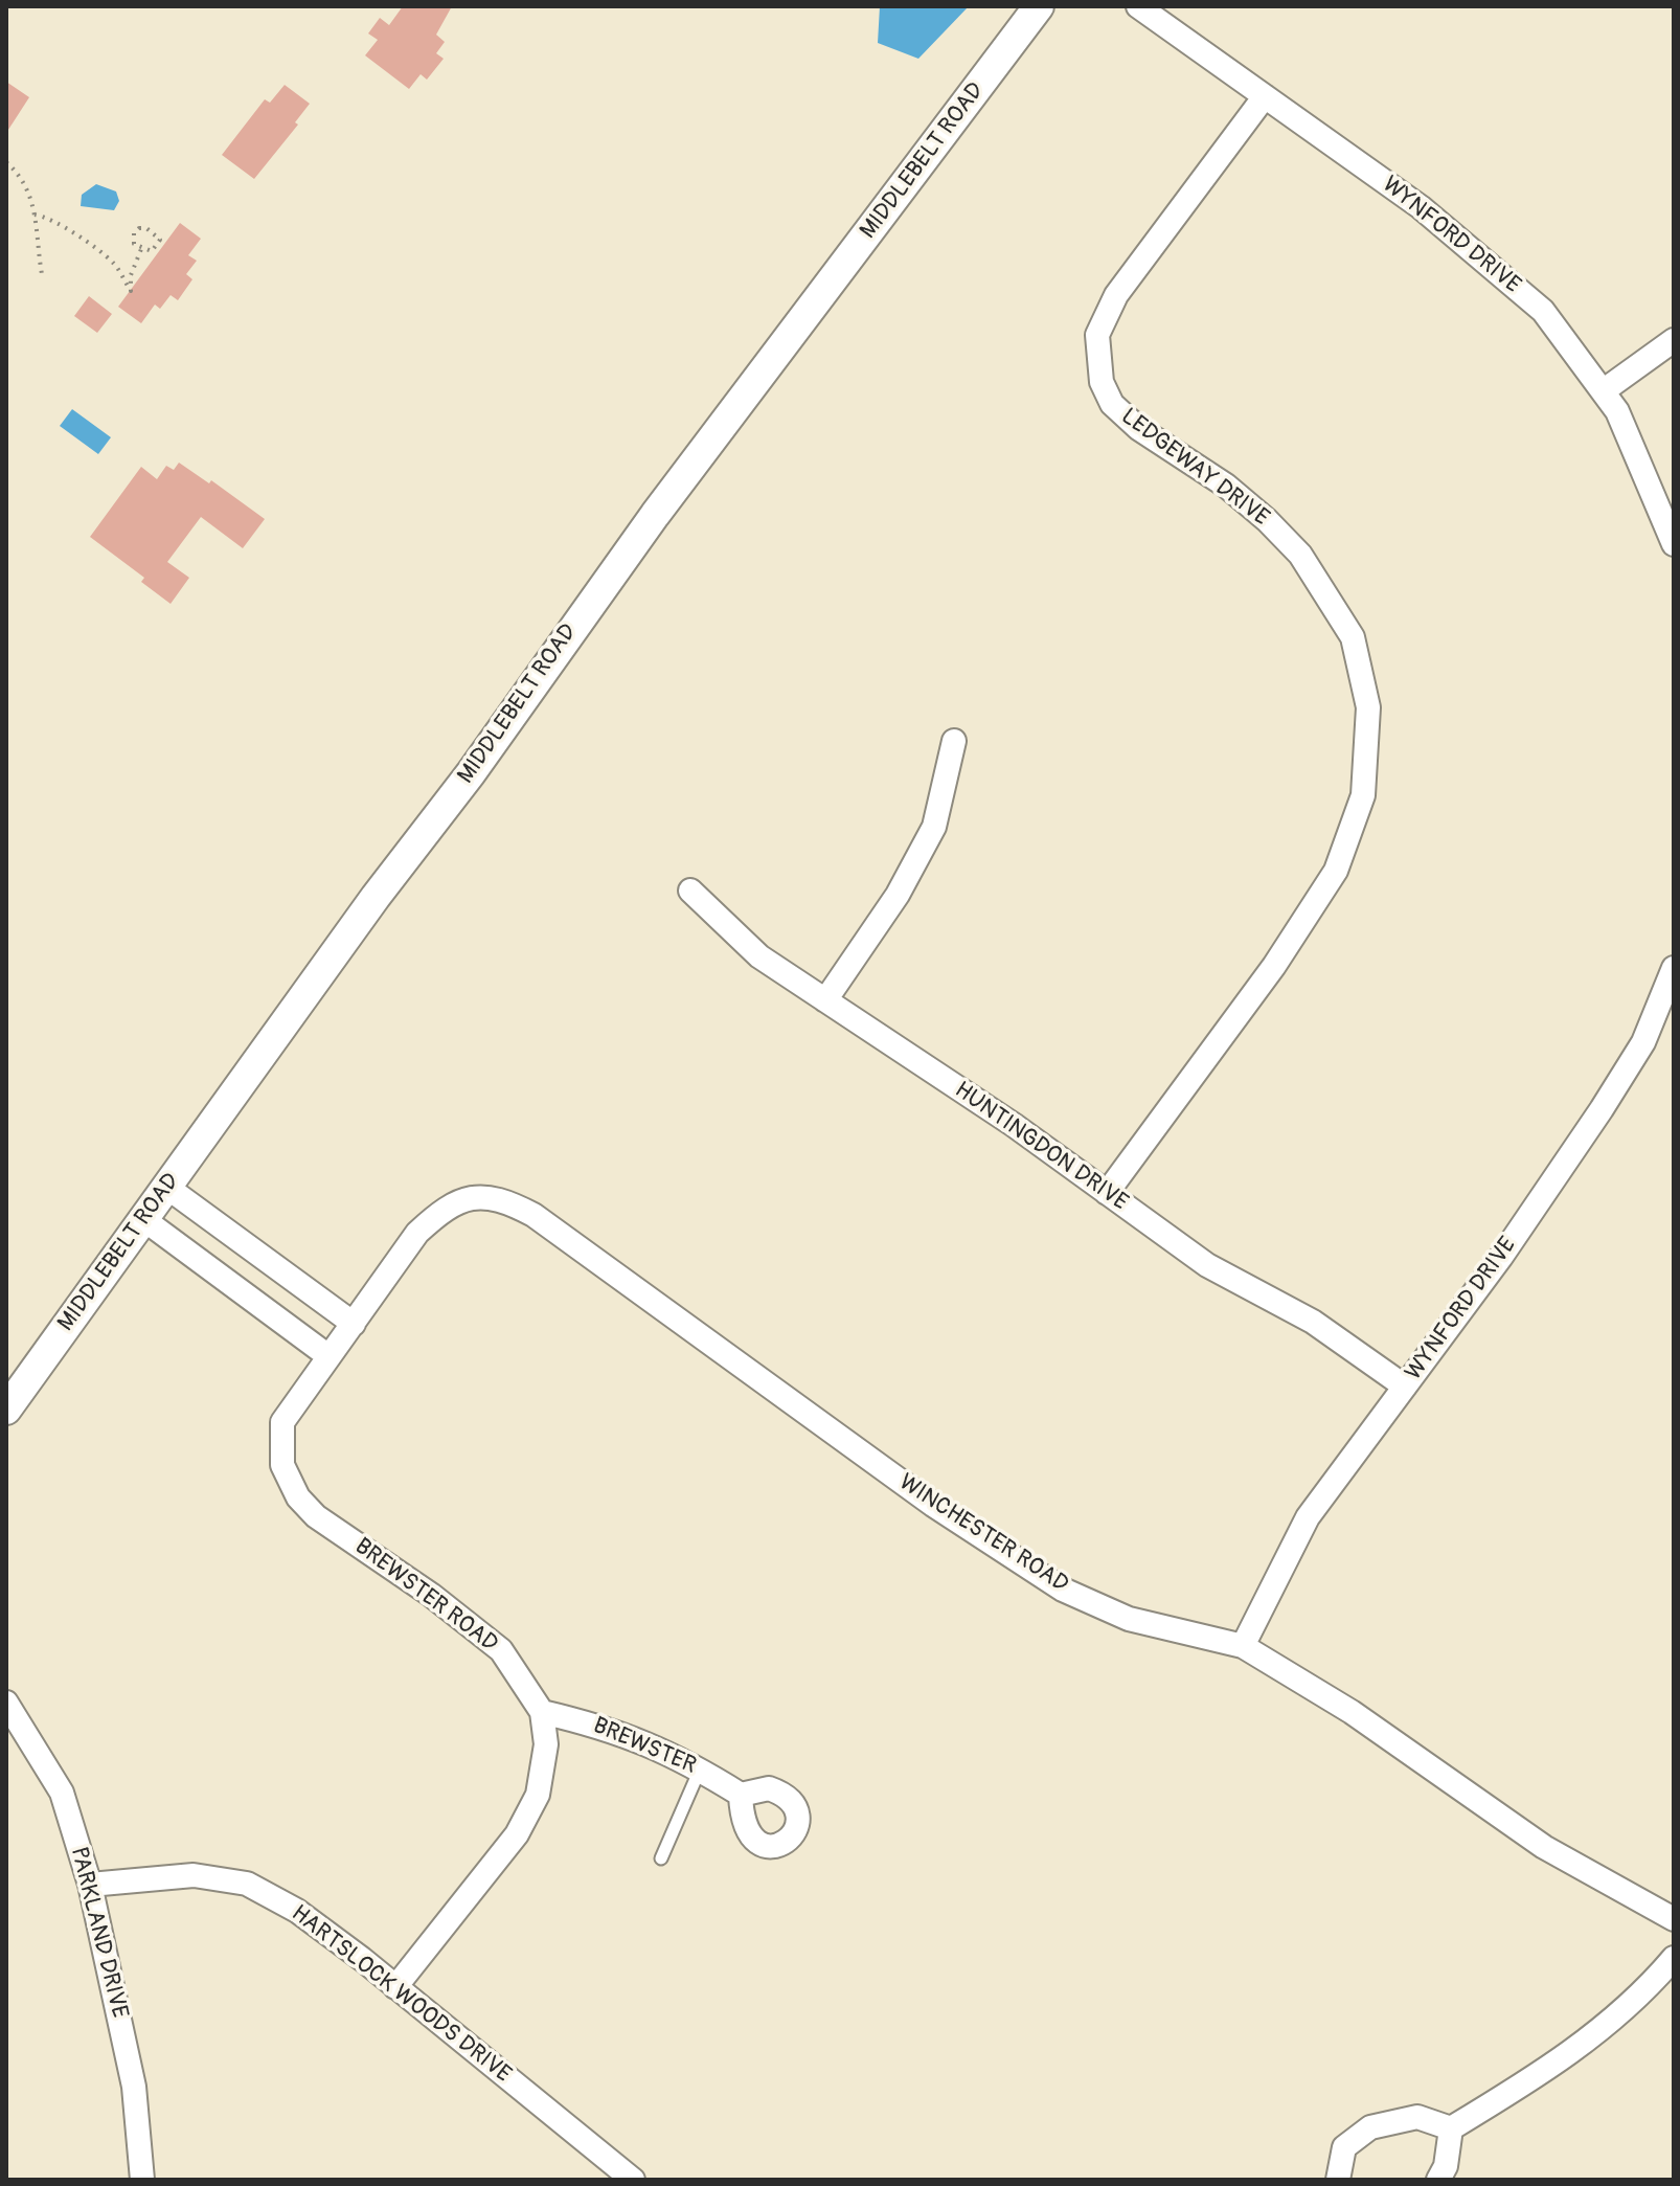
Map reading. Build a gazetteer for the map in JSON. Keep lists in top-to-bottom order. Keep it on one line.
{"streets":{"street":["MIDDLEBELT ROAD","WYNFORD DRIVE","LEDGEWAY DRIVE","HUNTINGDON DRIVE","WINCHESTER ROAD","BREWSTER ROAD","BREWSTER","PARKLAND DRIVE","HARTSLOCK WOODS DRIVE"]},"crossings":[["WYNFORD DRIVE","LEDGEWAY DRIVE"],["WYNFORD DRIVE","HUNTINGDON DRIVE"],["WYNFORD DRIVE","WINCHESTER ROAD"],["LEDGEWAY DRIVE","HUNTINGDON DRIVE"],["WINCHESTER ROAD","BREWSTER ROAD"],["BREWSTER ROAD","BREWSTER"],["BREWSTER ROAD","HARTSLOCK WOODS DRIVE"],["PARKLAND DRIVE","HARTSLOCK WOODS DRIVE"]]}
